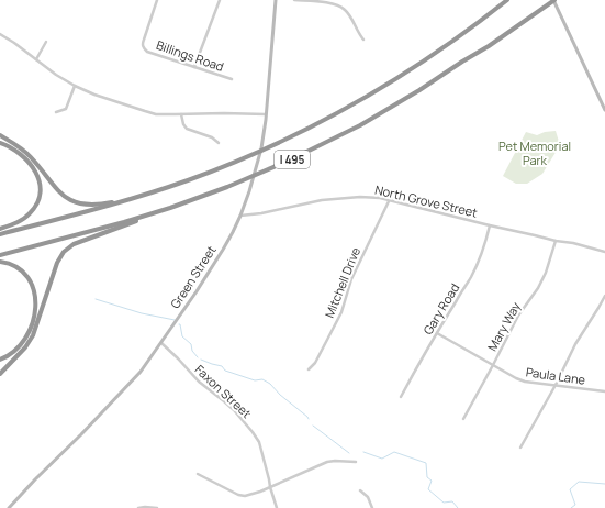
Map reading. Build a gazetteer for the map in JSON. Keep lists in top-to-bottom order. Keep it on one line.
{"streets":{"highway":["I 495"],"main road":["Green Street"],"street":["Billings Road","North Grove Street","Mitchell Drive","Gary Road","Mary Way","Paula Lane","Faxon Street"]},"crossings":[["North Grove Street","Green Street"],["North Grove Street","Mitchell Drive"],["North Grove Street","Gary Road"],["North Grove Street","Mary Way"],["Green Street","Faxon Street"],["Gary Road","Paula Lane"],["Mary Way","Paula Lane"]],"parks":["Pet Memorial Park"]}
